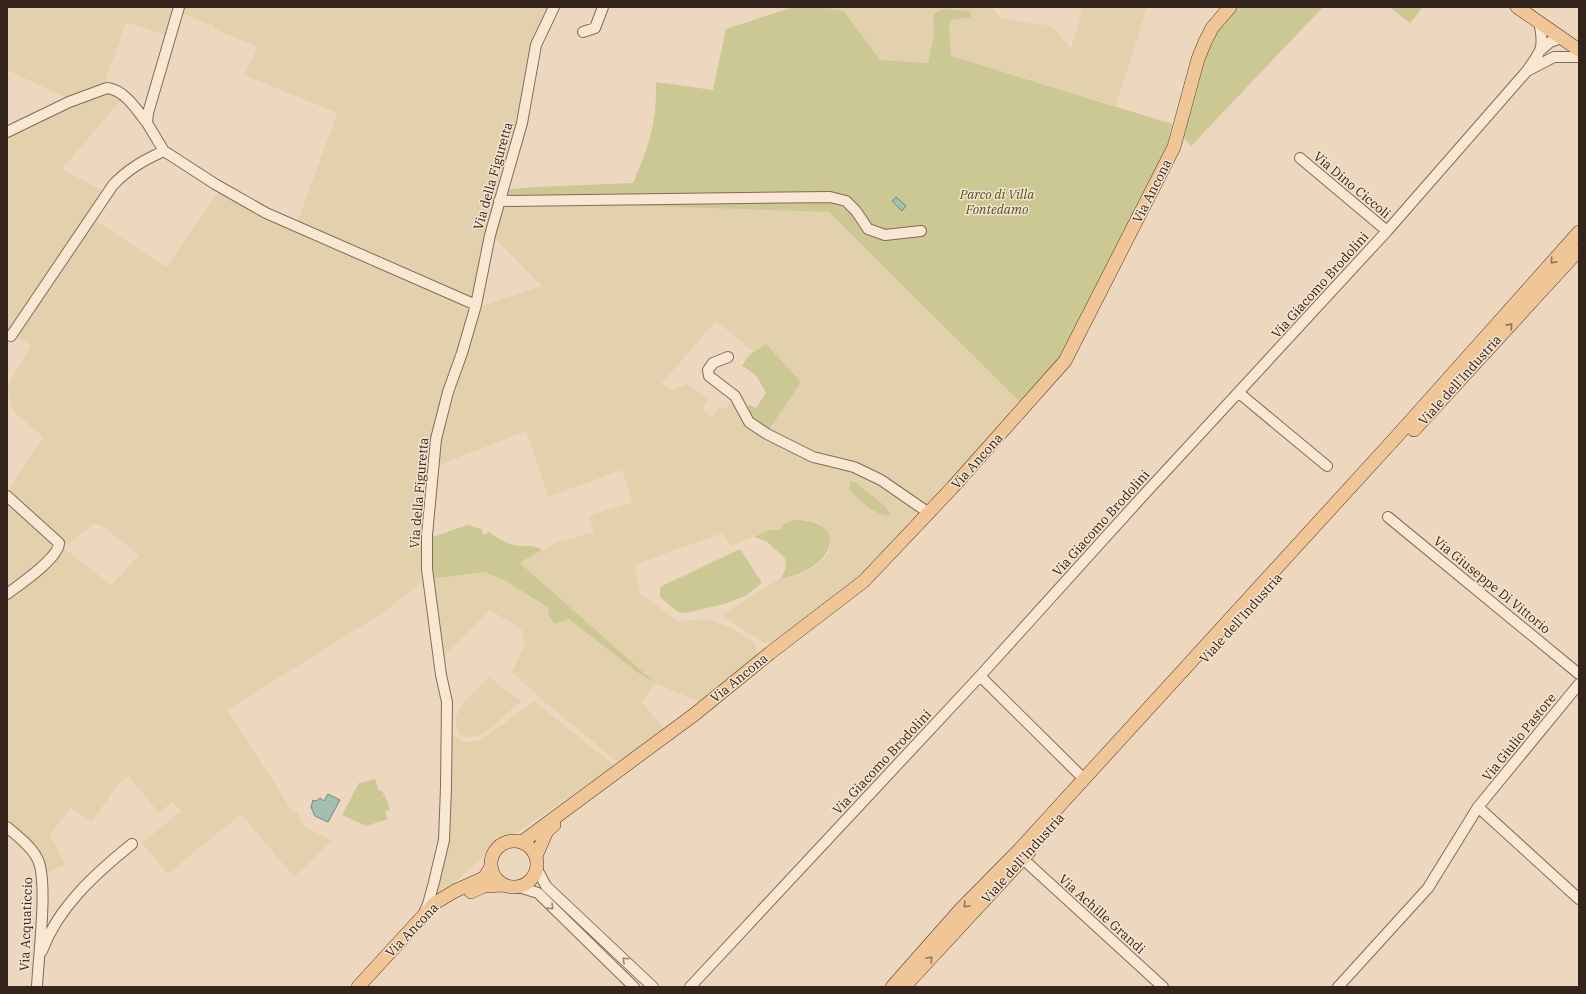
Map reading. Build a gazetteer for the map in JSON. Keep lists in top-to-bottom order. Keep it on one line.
{"streets":{"main road":["Via Ancona","Viale dell'Industria"],"street":["Via della Figuretta","Via Dino Ciccoli","Via Giacomo Brodolini","Via Giuseppe Di Vittorio","Via Giulio Pastore","Via Achille Grandi","Via Acquaticcio"]},"crossings":[["Via della Figuretta","Via Ancona"],["Via Dino Ciccoli","Via Giacomo Brodolini"],["Viale dell'Industria","Via Achille Grandi"]],"parks":["Parco di Villa Fontedamo"]}
